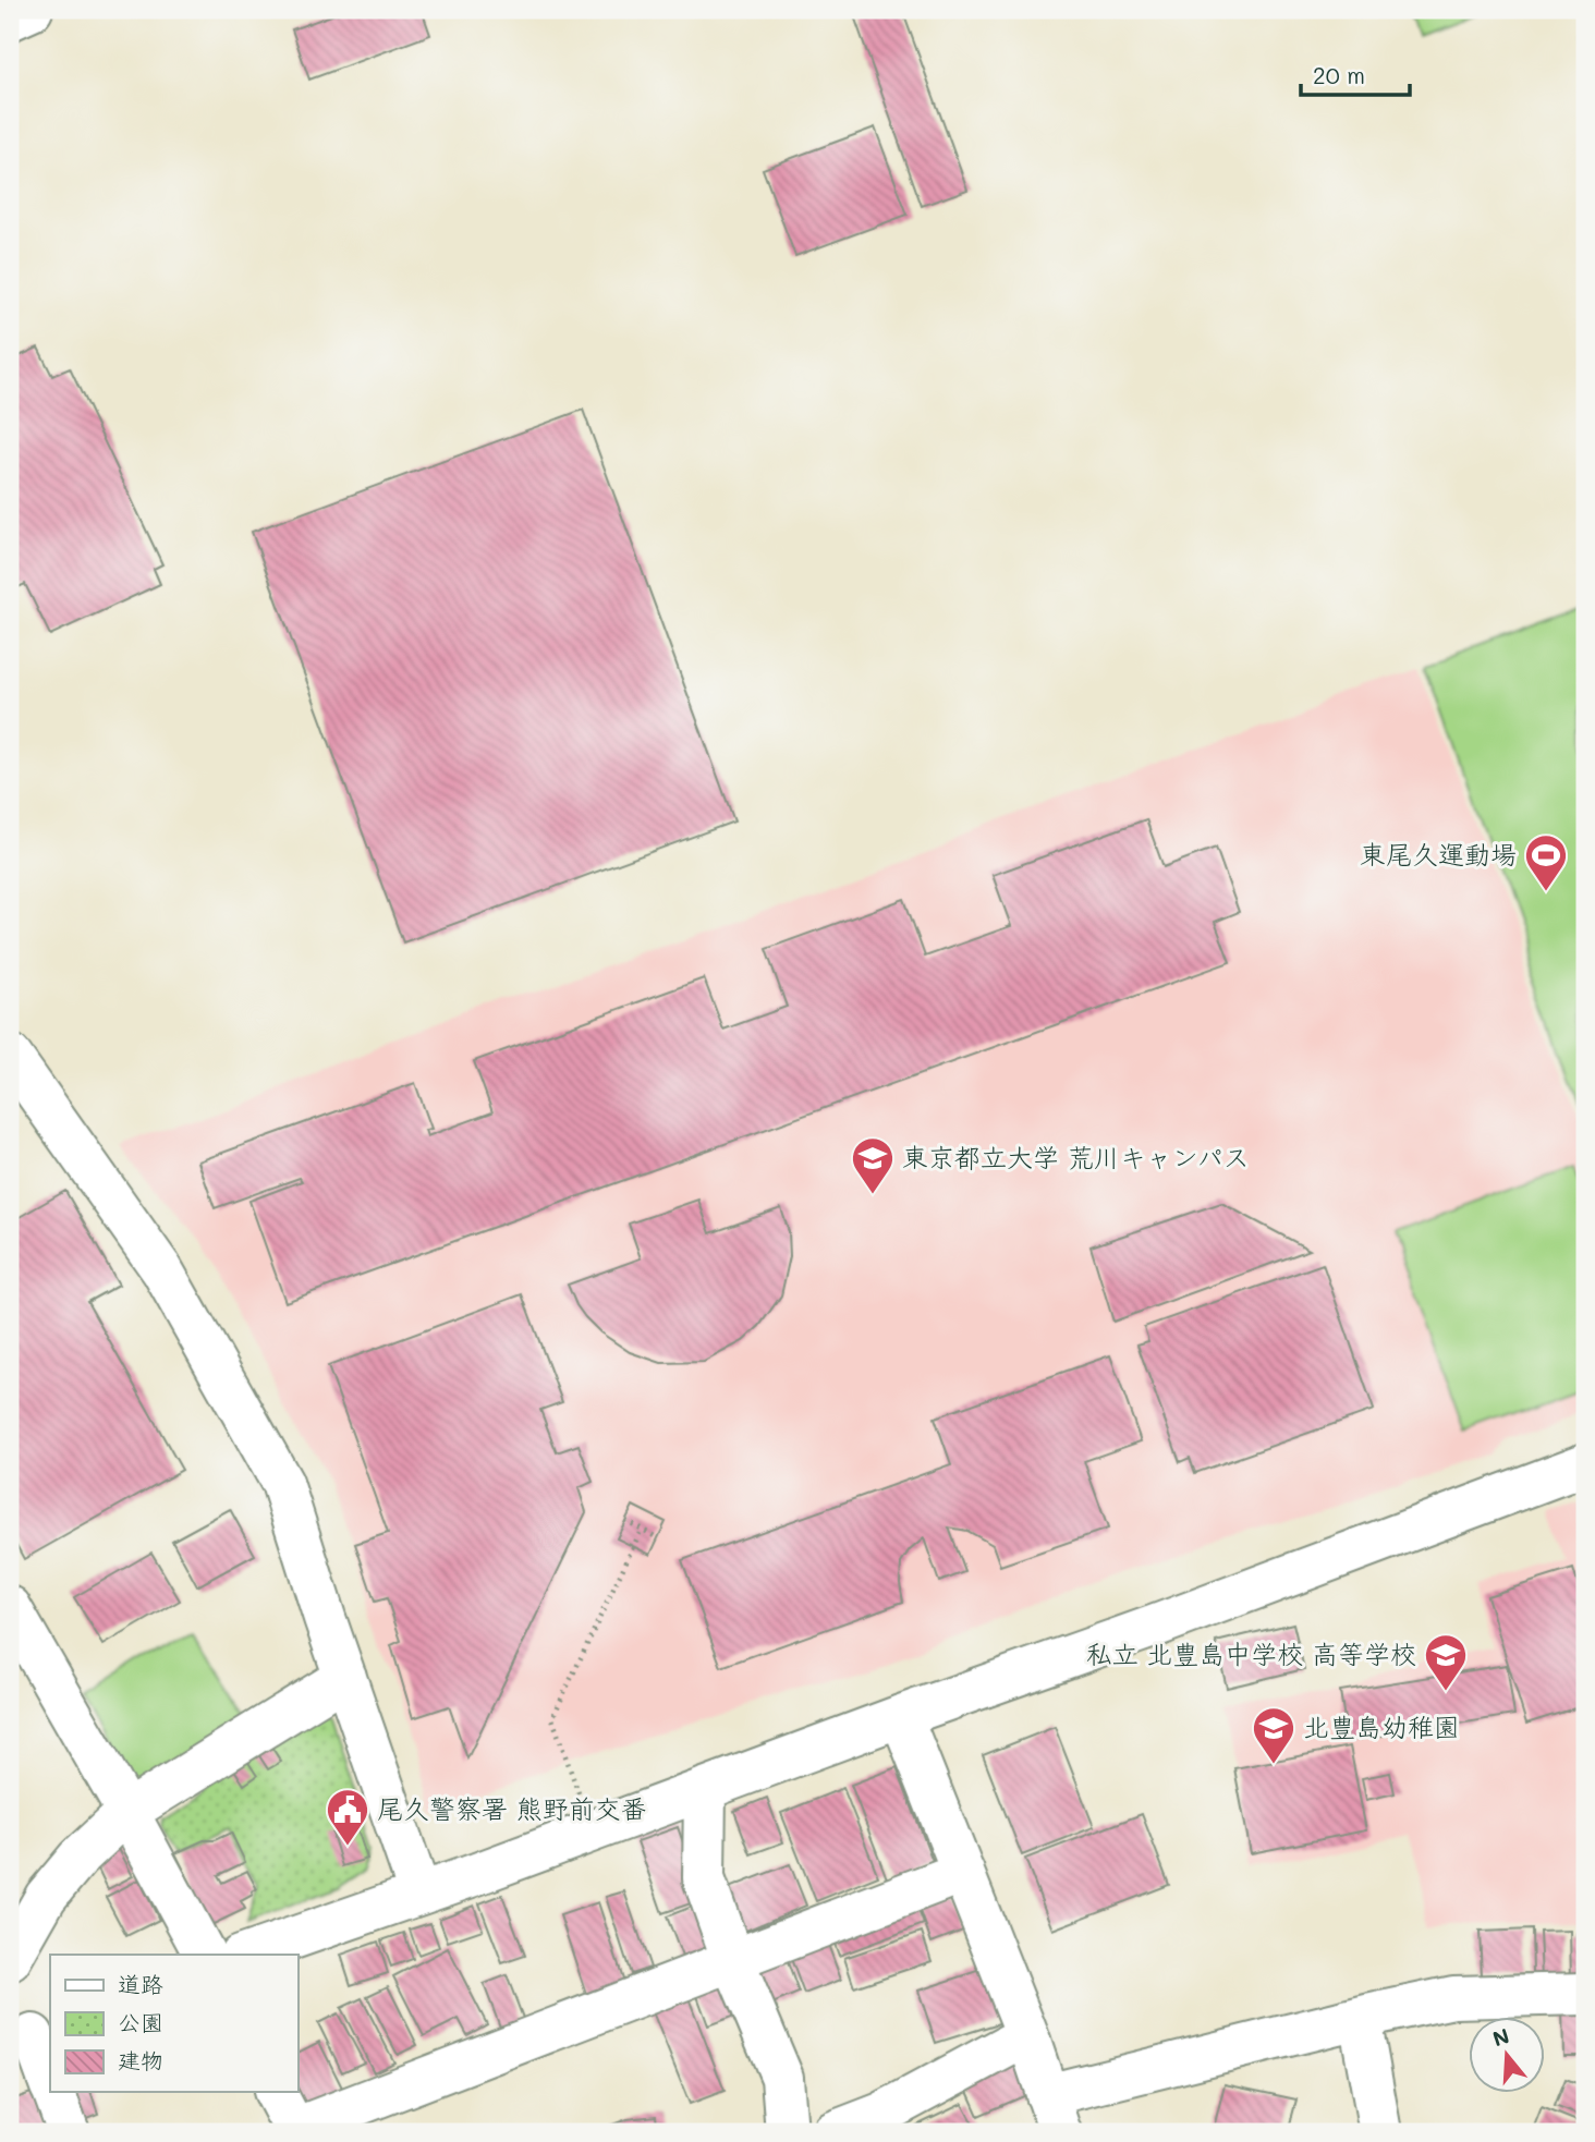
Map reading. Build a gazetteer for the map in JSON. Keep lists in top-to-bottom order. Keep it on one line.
{"places":{"sports":["東尾久運動場"],"school or university":["東京都立大学 荒川キャンパス","私立 北豊島中学校 高等学校","北豊島幼稚園"],"public building":["尾久警察署 熊野前交番"]},"legend":["道路","公園","建物"],"scale_bar":"20 m","north":"top"}
